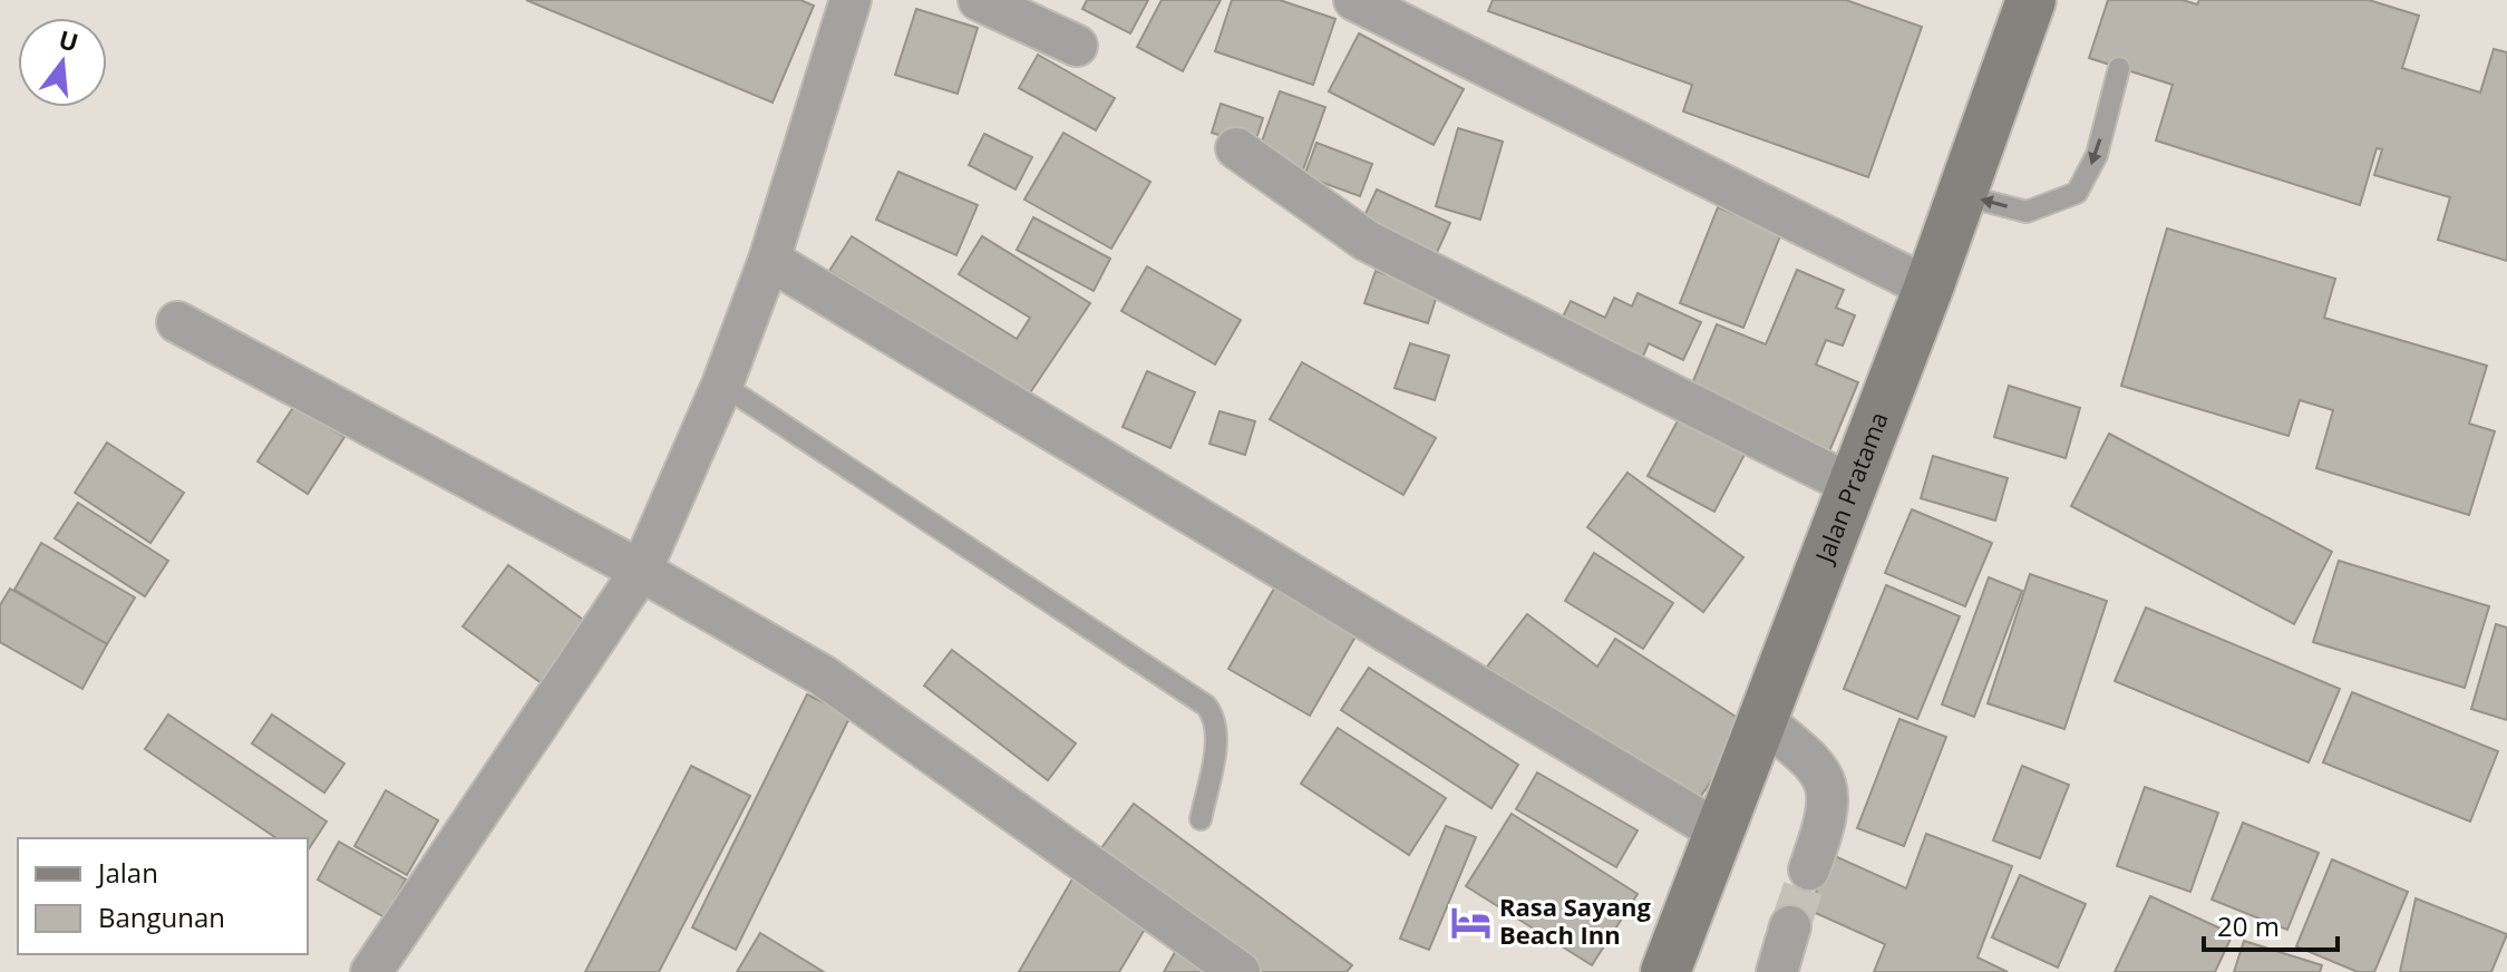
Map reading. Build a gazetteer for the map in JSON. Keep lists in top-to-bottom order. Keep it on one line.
{"streets":{"street":["Jalan Pratama"]},"places":{"hotel":["Rasa Sayang Beach Inn"]},"legend":["Jalan","Bangunan"],"scale_bar":"20 m","north":"top"}
